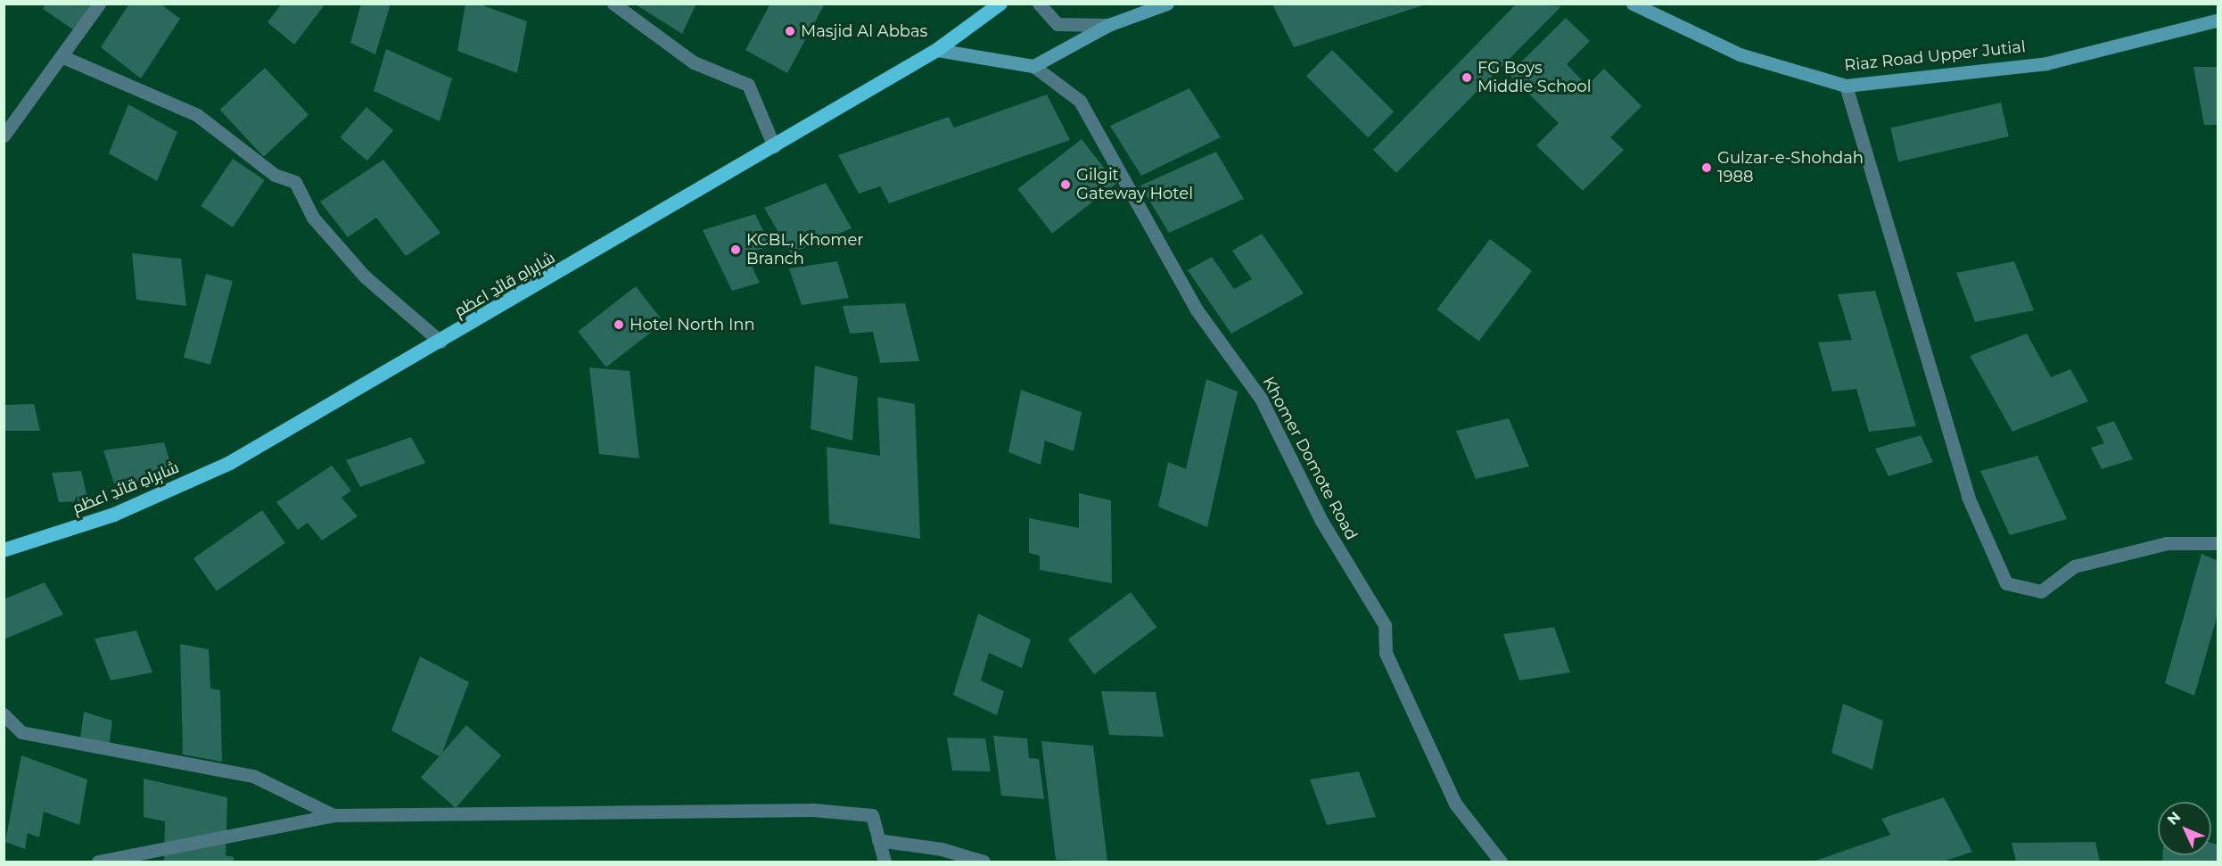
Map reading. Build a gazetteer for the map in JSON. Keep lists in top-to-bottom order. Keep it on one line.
{"streets":{"highway":["شاہراہِ قائدِ اعظم"],"main road":["Riaz Road Upper Jutial"],"street":["Khomer Domote Road"]},"places":["Masjid Al Abbas","FG Boys Middle School","Gulzar-e-Shohdah 1988","Gilgit Gateway Hotel","KCBL, Khomer Branch","Hotel North Inn"],"north":"top left"}
